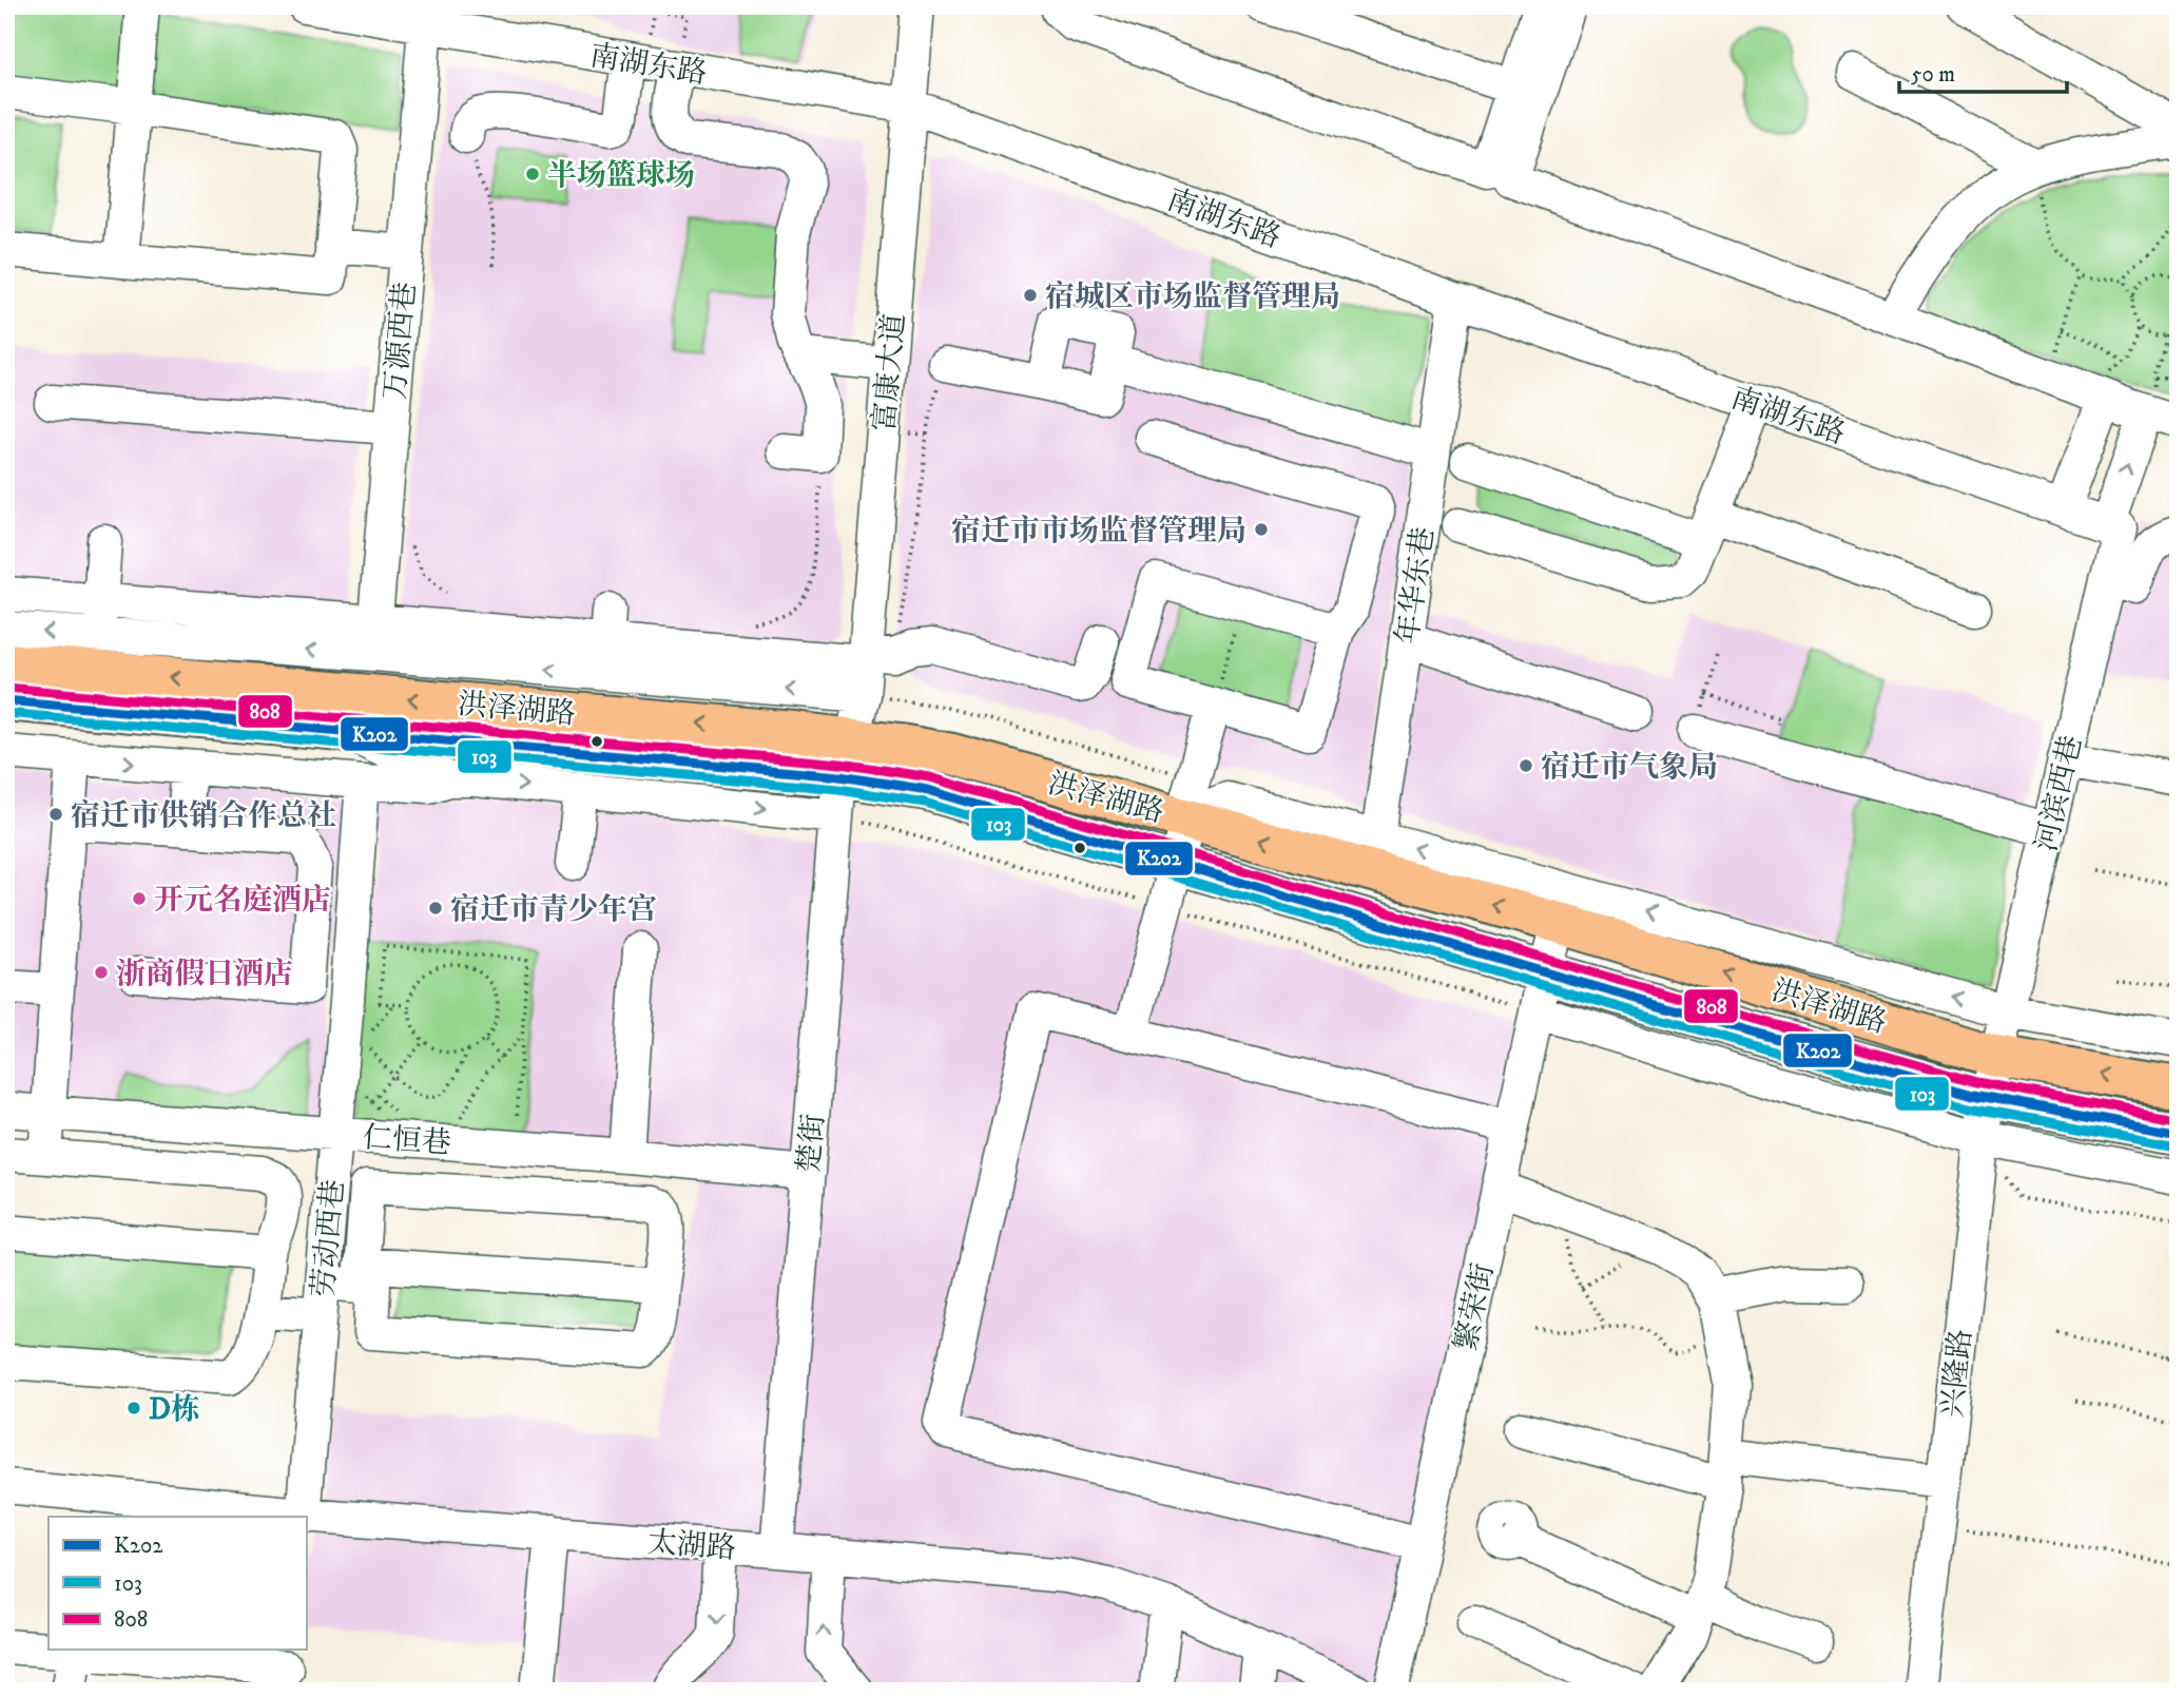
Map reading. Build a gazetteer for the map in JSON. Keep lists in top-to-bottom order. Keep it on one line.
{"streets":{"main road":["洪泽湖路"],"street":["南湖东路","万源西巷","富康大道","年华东巷","河滨西巷","仁恒巷","楚街","劳动西巷","繁荣街","兴隆路","太湖路"]},"crossings":[["南湖东路","万源西巷"],["南湖东路","富康大道"],["南湖东路","年华东巷"],["南湖东路","河滨西巷"],["富康大道","洪泽湖路"],["富康大道","楚街"],["年华东巷","洪泽湖路"],["洪泽湖路","河滨西巷"],["洪泽湖路","楚街"],["洪泽湖路","繁荣街"],["洪泽湖路","兴隆路"],["河滨西巷","兴隆路"],["仁恒巷","楚街"],["仁恒巷","劳动西巷"],["楚街","太湖路"],["劳动西巷","太湖路"]],"places":["半场篮球场","宿城区市场监督管理局","宿迁市市场监督管理局","宿迁市气象局","宿迁市供销合作总社","开元名庭酒店","宿迁市青少年宫","浙商假日酒店","D栋"],"lines":["transit line 808","transit line K202","transit line 103"],"legend":["K202","103","808"],"scale_bar":"50 m"}
